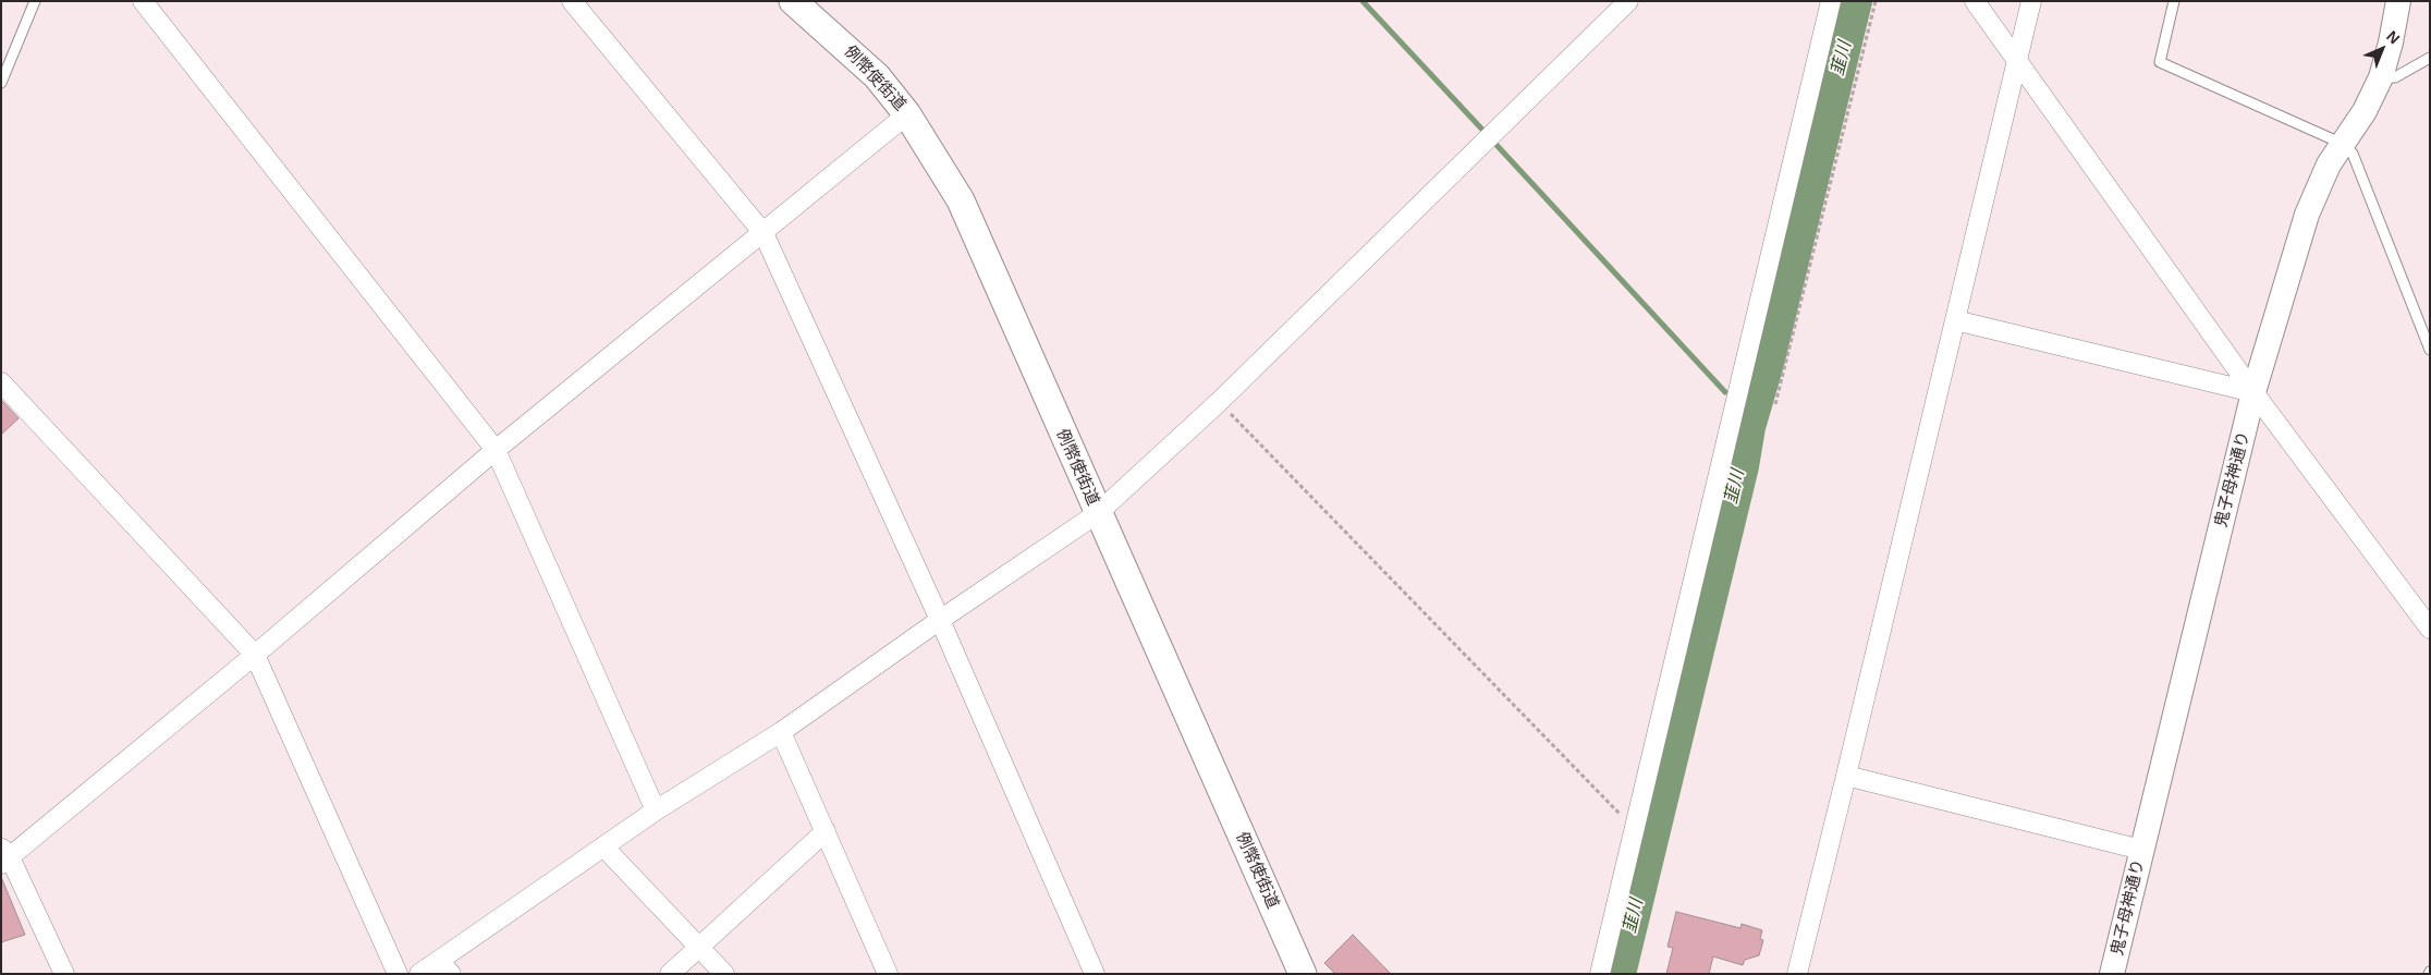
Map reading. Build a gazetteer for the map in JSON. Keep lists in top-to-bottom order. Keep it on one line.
{"streets":{"main road":["例幣使街道"],"street":["鬼子母神通り"]},"water":["韮川"],"north":"top right"}
